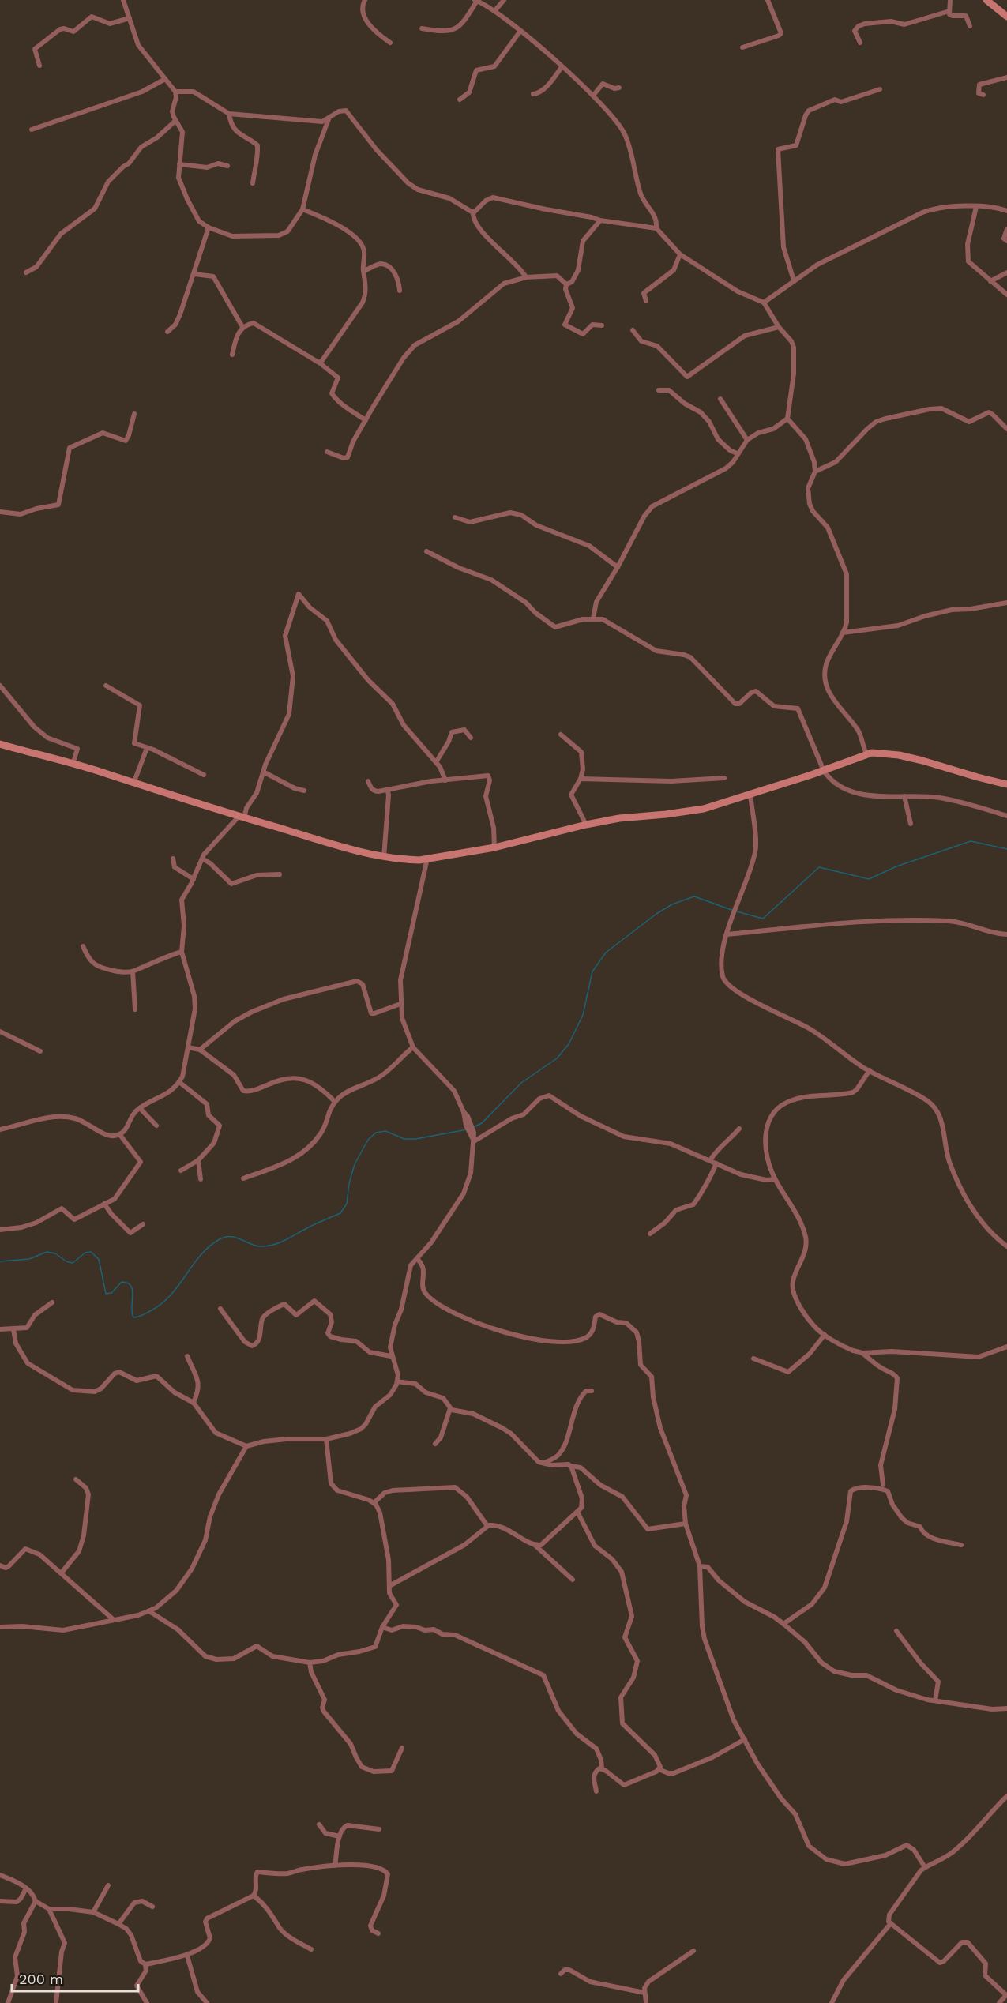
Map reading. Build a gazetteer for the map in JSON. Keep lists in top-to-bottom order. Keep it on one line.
{"scale_bar":"200 m"}
